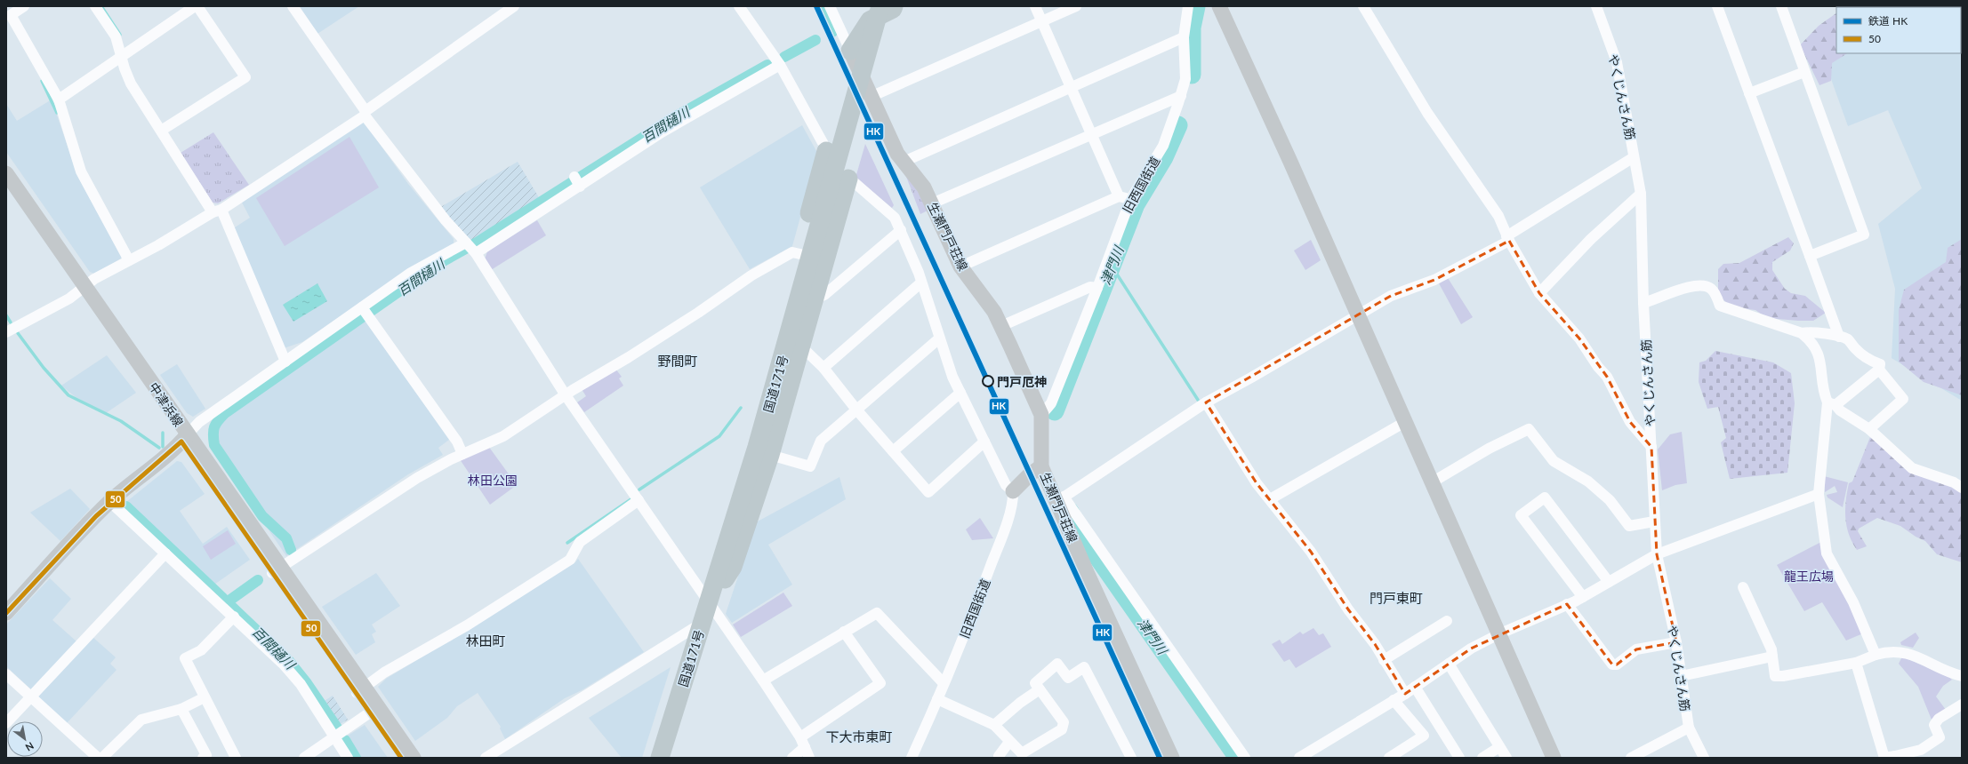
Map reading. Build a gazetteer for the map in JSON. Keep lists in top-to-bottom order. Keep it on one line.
{"streets":{"highway":["国道171号"],"street":["やくじんさん筋","旧西国街道","生瀬門戸荘線","中津浜線"]},"crossings":[["旧西国街道","生瀬門戸荘線"]],"districts":["野間町","門戸東町","林田町","下大市東町"],"water":["百間樋川","津門川"],"parks":["林田公園","龍王広場"],"places":["門戸厄神"],"lines":["rail line HK","transit line 50"],"legend":["鉄道 HK","50"],"north":"bottom right"}
